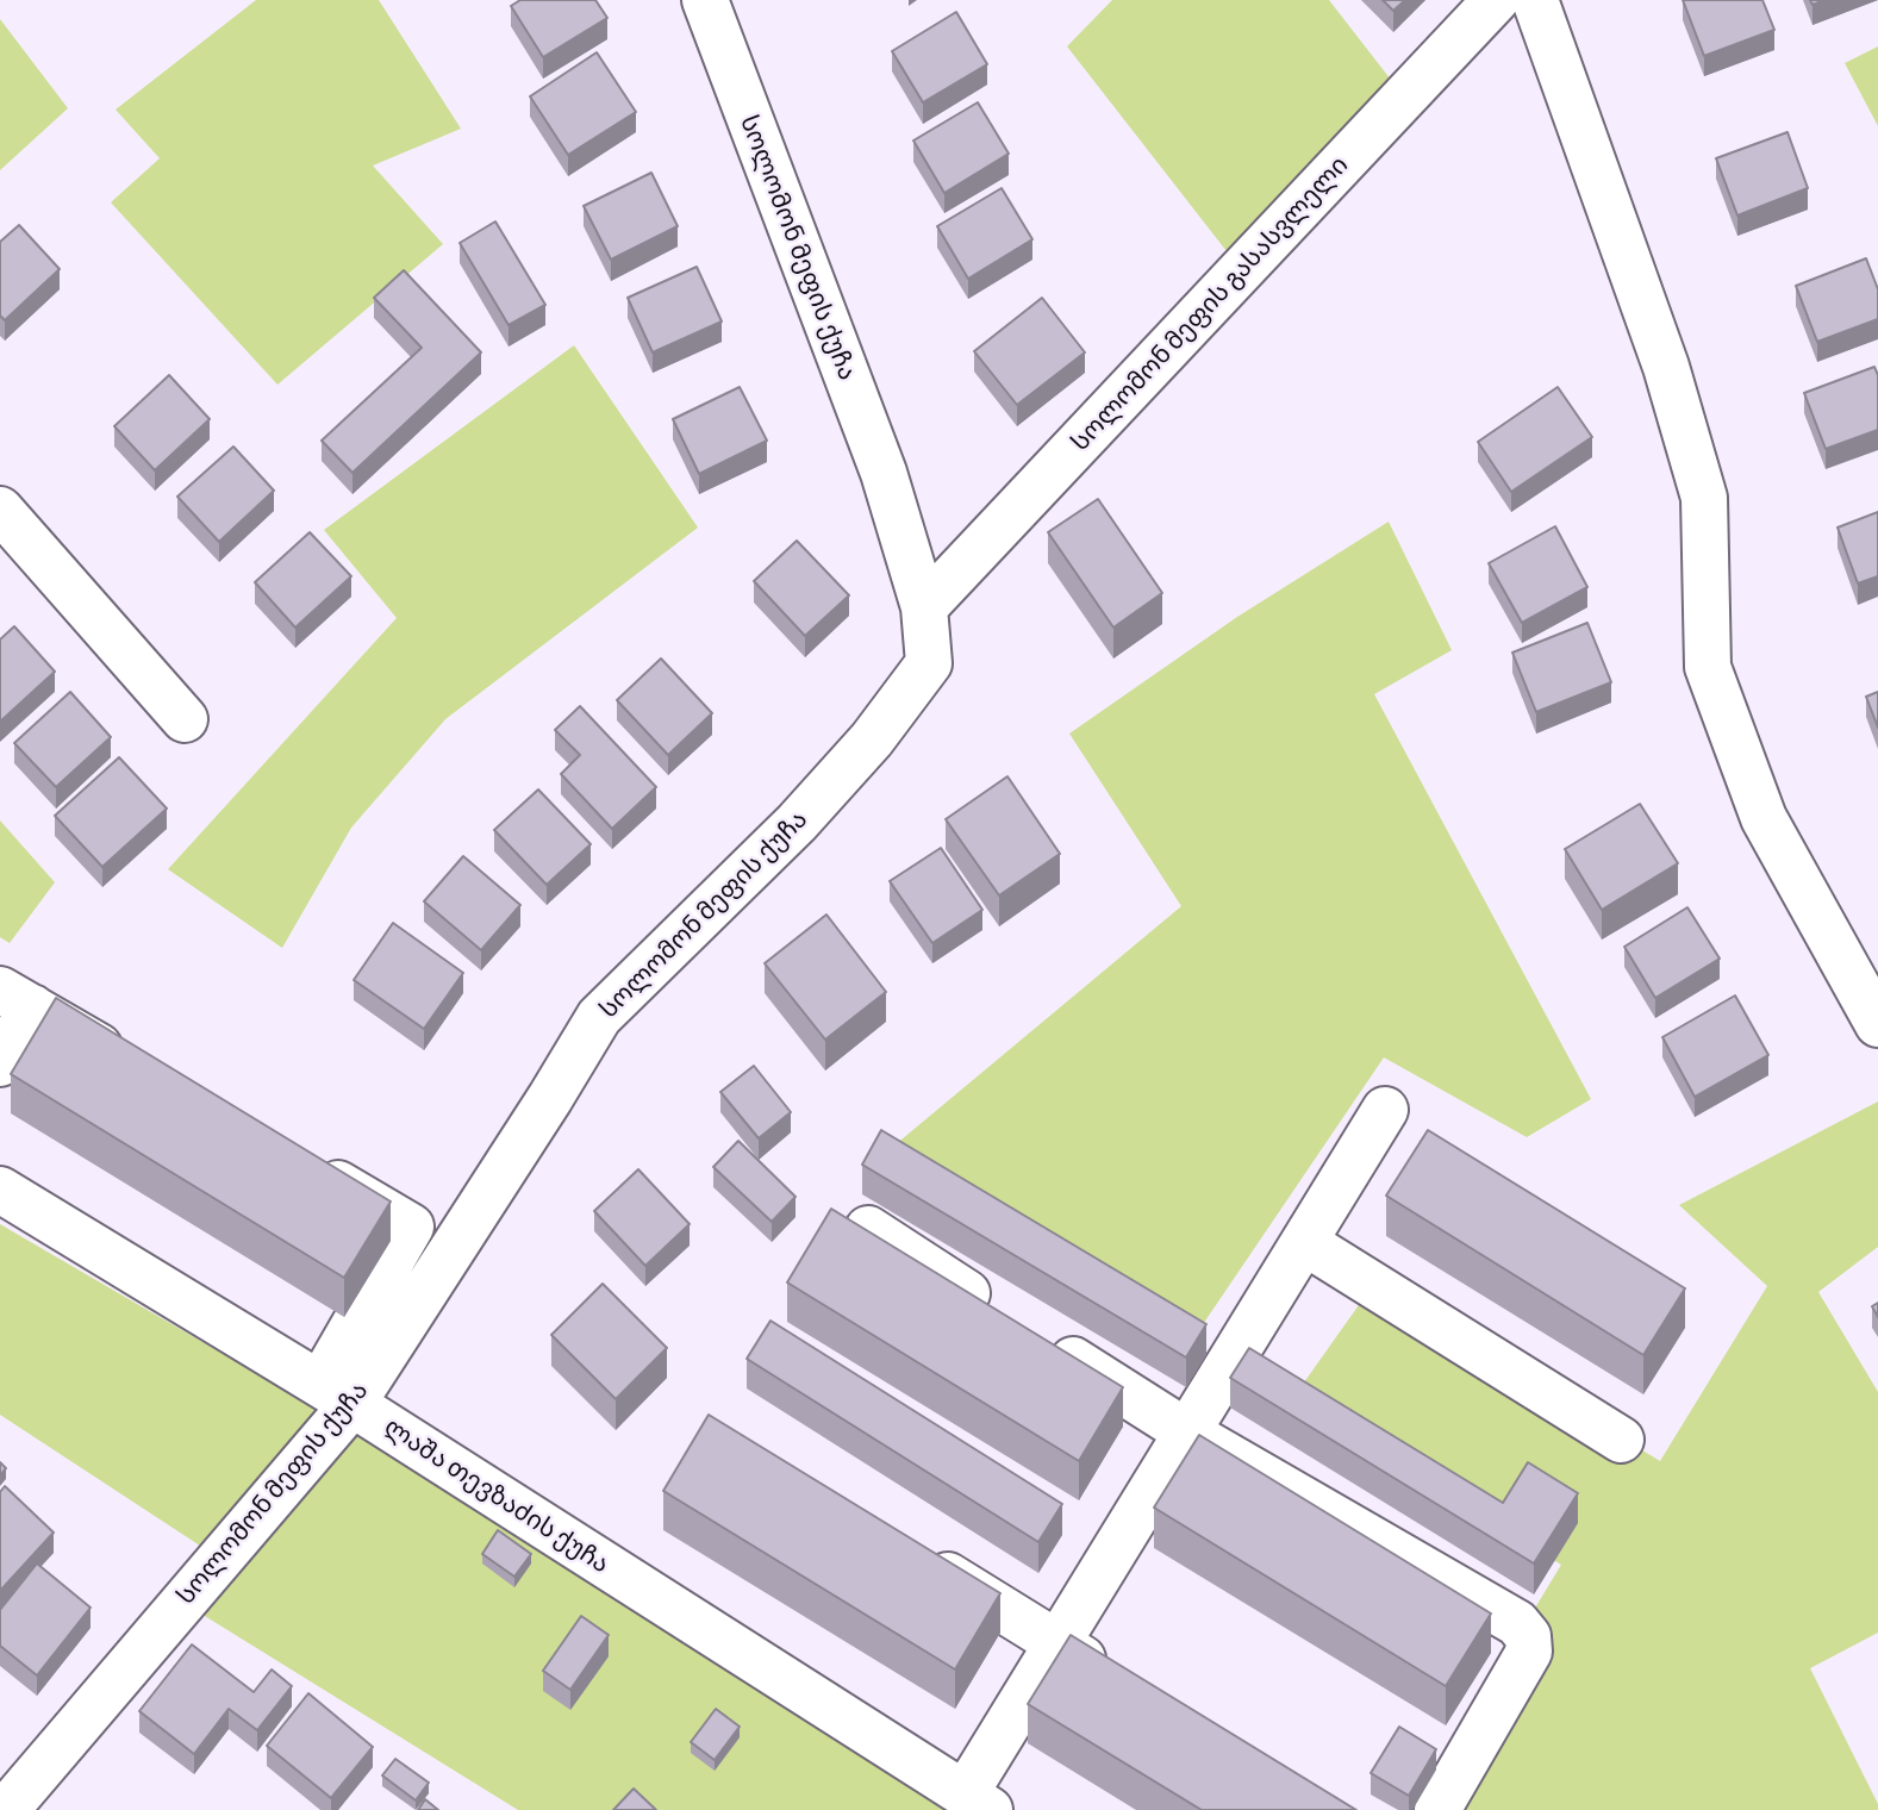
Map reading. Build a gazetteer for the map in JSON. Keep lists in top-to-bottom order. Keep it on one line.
{"streets":{"street":["სოლომონ მეფის ქუჩა","სოლომონ მეფის გასასვლელი","ლაშა თევზაძის ქუჩა"]},"crossings":[["სოლომონ მეფის ქუჩა","სოლომონ მეფის გასასვლელი"],["სოლომონ მეფის ქუჩა","ლაშა თევზაძის ქუჩა"]]}
